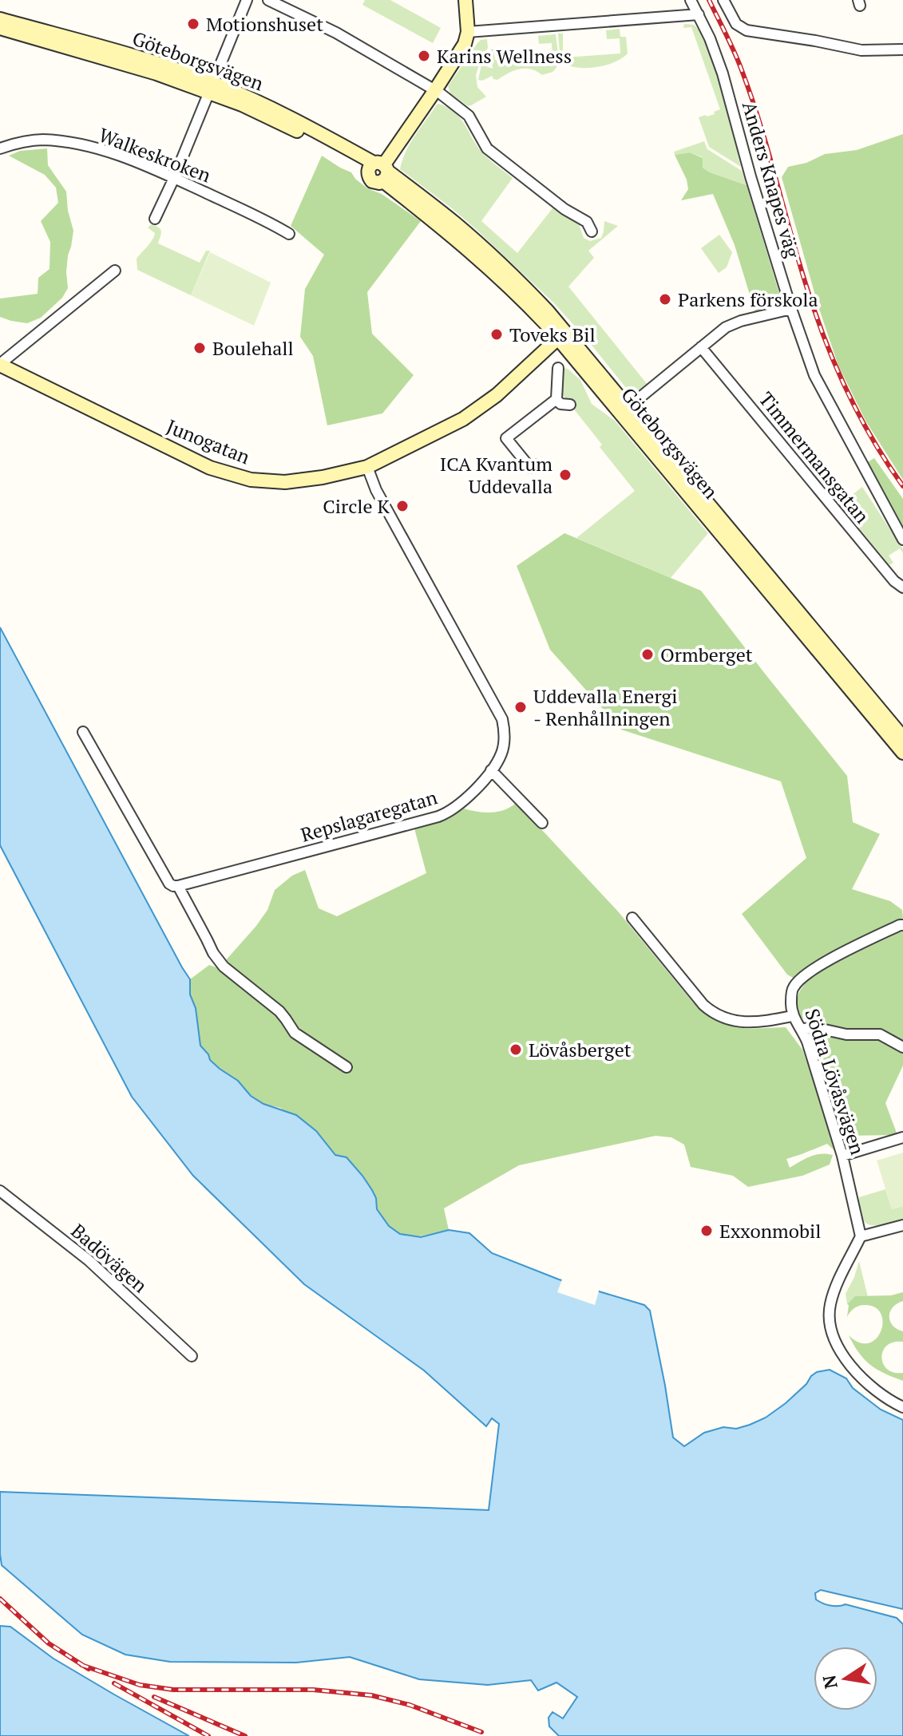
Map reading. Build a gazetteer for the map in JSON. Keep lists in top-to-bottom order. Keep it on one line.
{"streets":{"main road":["Göteborgsvägen","Junogatan"],"street":["Walkeskroken","Anders Knapes väg","Timmermansgatan","Repslagaregatan","Södra Lövåsvägen","Badövägen"]},"crossings":[["Göteborgsvägen","Junogatan"],["Junogatan","Repslagaregatan"]],"places":["Motionshuset","Karins Wellness","Parkens förskola","Toveks Bil","Boulehall","ICA Kvantum Uddevalla","Circle K","Ormberget","Uddevalla Energi - Renhållningen","Lövåsberget","Exxonmobil"],"north":"left"}
